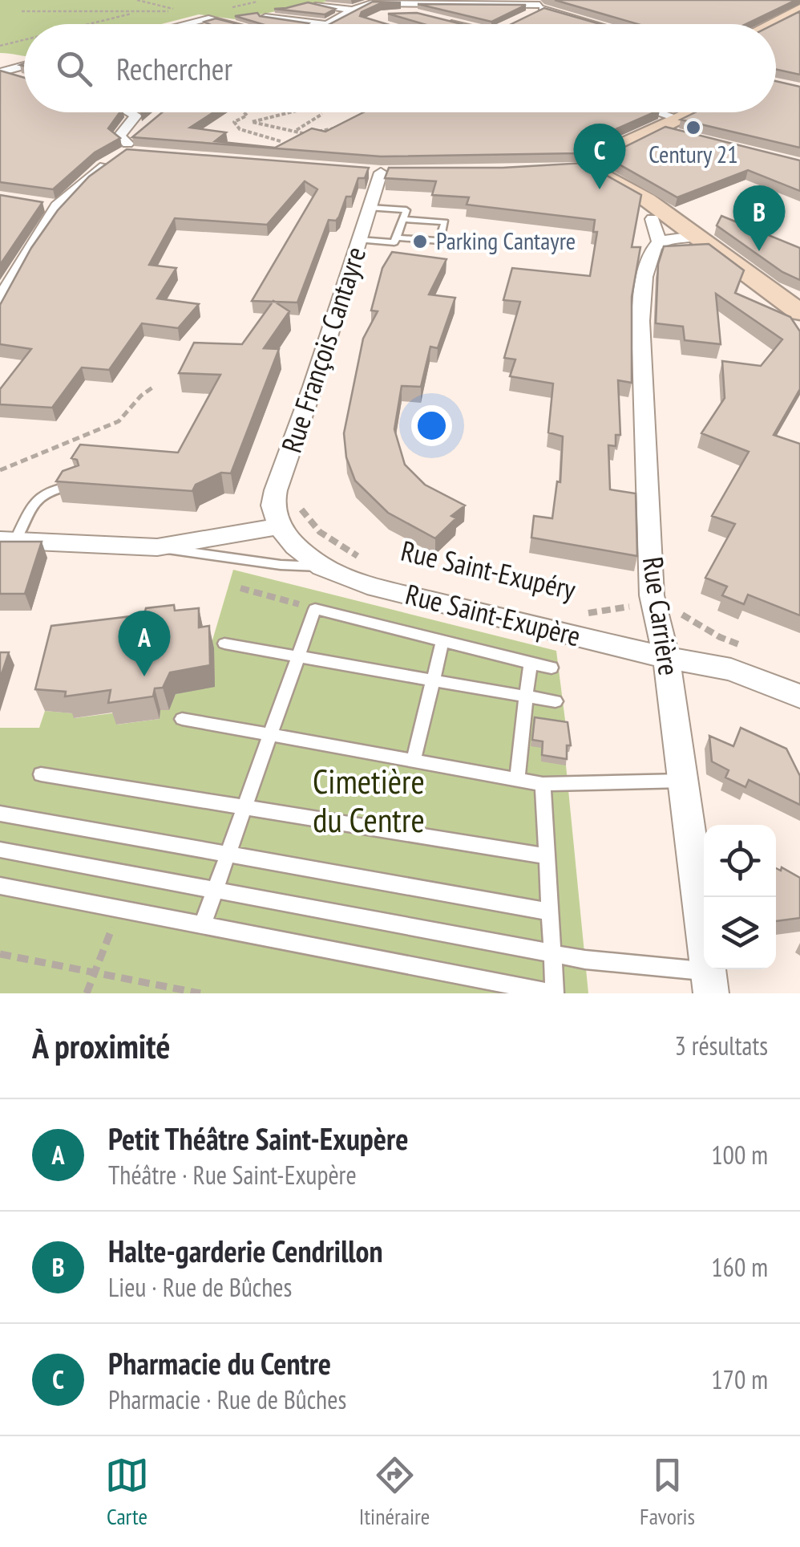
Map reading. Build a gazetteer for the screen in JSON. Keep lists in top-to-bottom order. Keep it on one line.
{"streets":{"street":["Rue François Cantayre","Rue Saint-Exupère","Rue Carrière"],"path":["Rue Saint-Exupéry"]},"crossings":[["Rue François Cantayre","Rue Saint-Exupère"],["Rue Saint-Exupéry","Rue Carrière"],["Rue Saint-Exupère","Rue Carrière"]],"parks":["Cimetière du Centre"],"places":["Century 21","Parking Cantayre"],"page":{"search":"Rechercher","pins":["C","B","A"],"heading":["À proximité","3 résultats"],"list":[{"mark":"A","name":"Petit Théâtre Saint-Exupère","note":"Théâtre · Rue Saint-Exupère","value":"100 m"},{"mark":"B","name":"Halte-garderie Cendrillon","note":"Lieu · Rue de Bûches","value":"160 m"},{"mark":"C","name":"Pharmacie du Centre","note":"Pharmacie · Rue de Bûches","value":"170 m"}],"nav":["Carte","Itinéraire","Favoris"]}}
